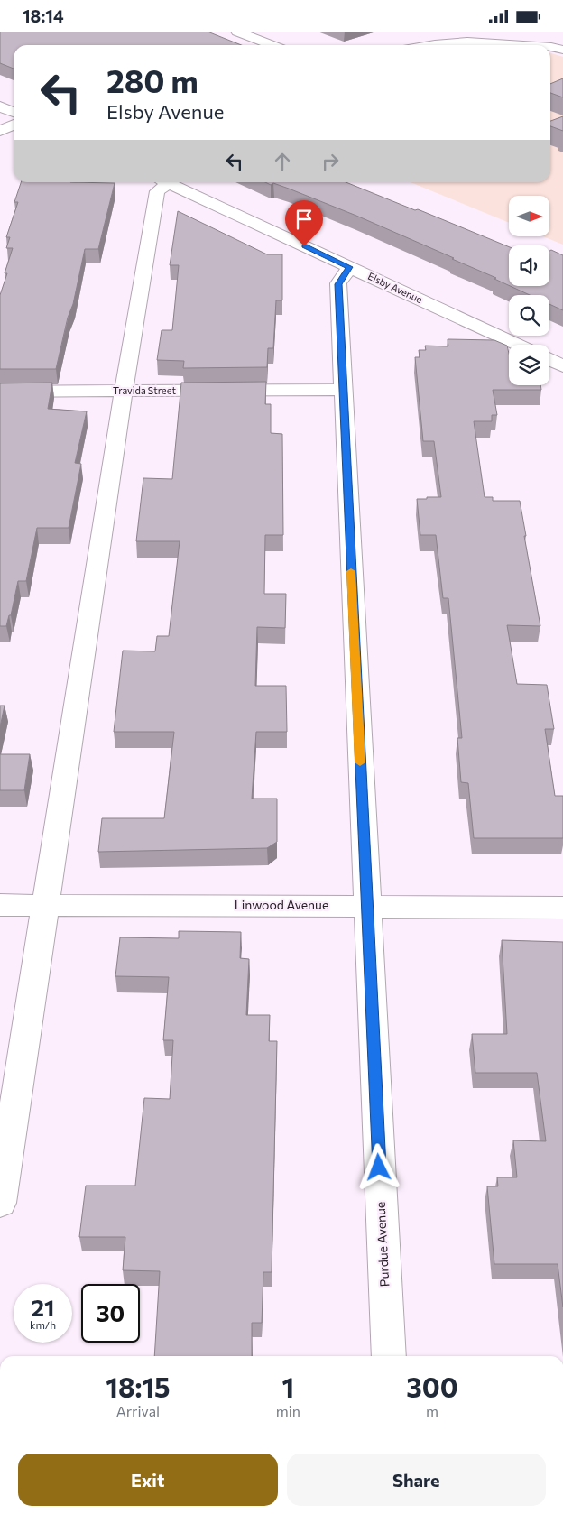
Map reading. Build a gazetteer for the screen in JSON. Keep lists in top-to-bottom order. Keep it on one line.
{"streets":{"street":["Elsby Avenue","Travida Street","Linwood Avenue","Purdue Avenue"]},"crossings":[["Elsby Avenue","Purdue Avenue"],["Travida Street","Purdue Avenue"],["Linwood Avenue","Purdue Avenue"]],"north":"right","page":{"status":"18:14","turn":["280 m","Elsby Avenue"],"speed":"21 km/h","limit":"30","eta":["18:15","Arrival","1","min","300","m"],"buttons":["Exit","Share"]}}
